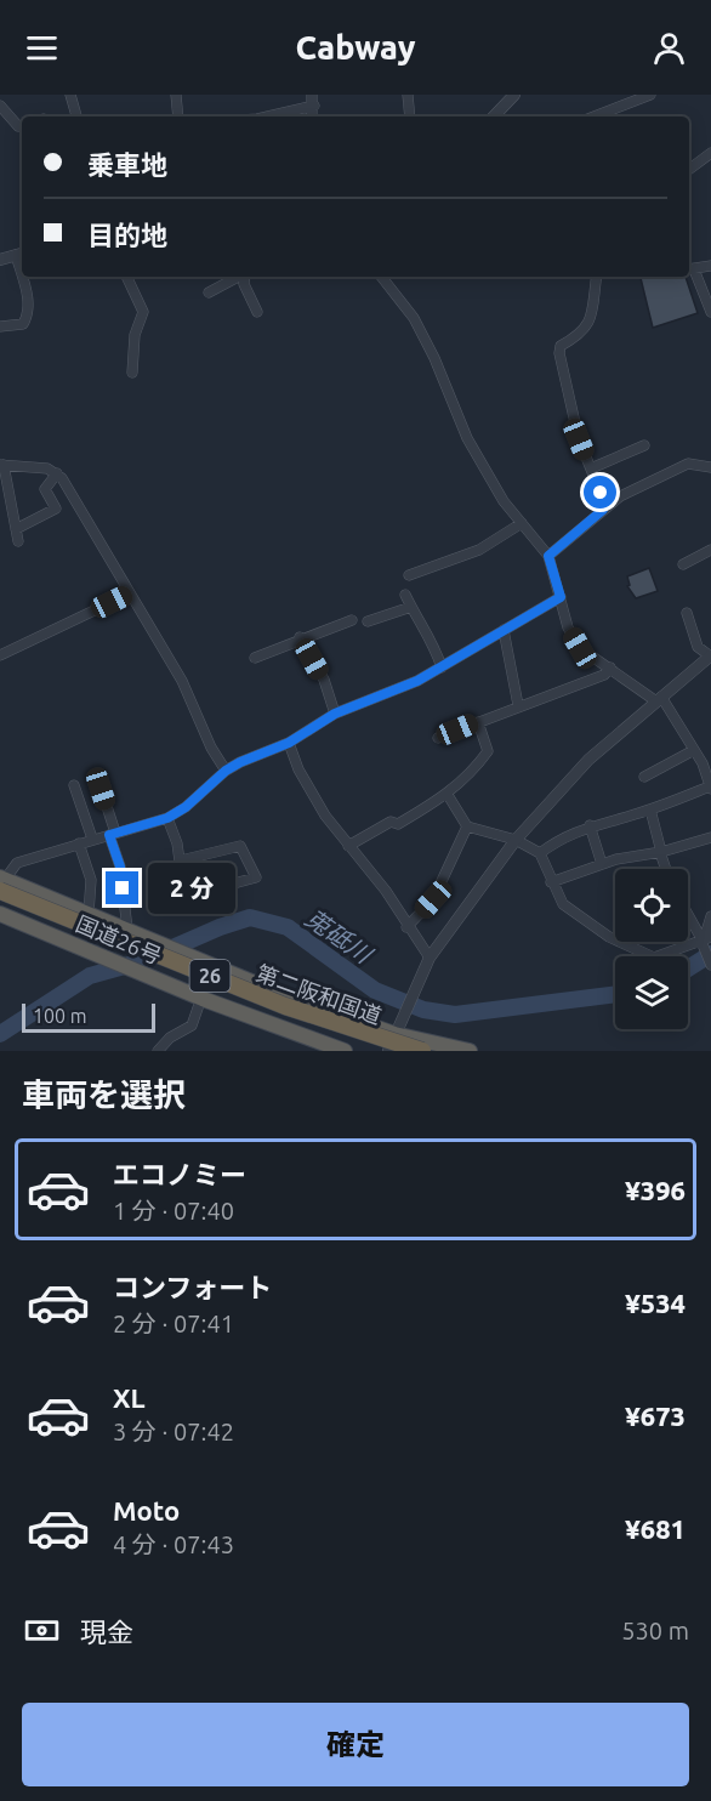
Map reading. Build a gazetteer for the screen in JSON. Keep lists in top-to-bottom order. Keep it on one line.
{"streets":{"highway":["国道26号","26","第二阪和国道"]},"crossings":[["国道26号","第二阪和国道"]],"water":["莵砥川"],"scale_bar":"100 m","page":{"header":"Cabway","banner":["乗車地","目的地"],"bubble":"2 分","scale":"100 m","heading":"車両を選択","list":[{"name":"エコノミー","note":"1 分 · 07:40","value":"¥396"},{"name":"コンフォート","note":"2 分 · 07:41","value":"¥534"},{"name":"XL","note":"3 分 · 07:42","value":"¥673"},{"name":"Moto","note":"4 分 · 07:43","value":"¥681"}],"pay":["現金","530 m"],"buttons":"確定"}}
